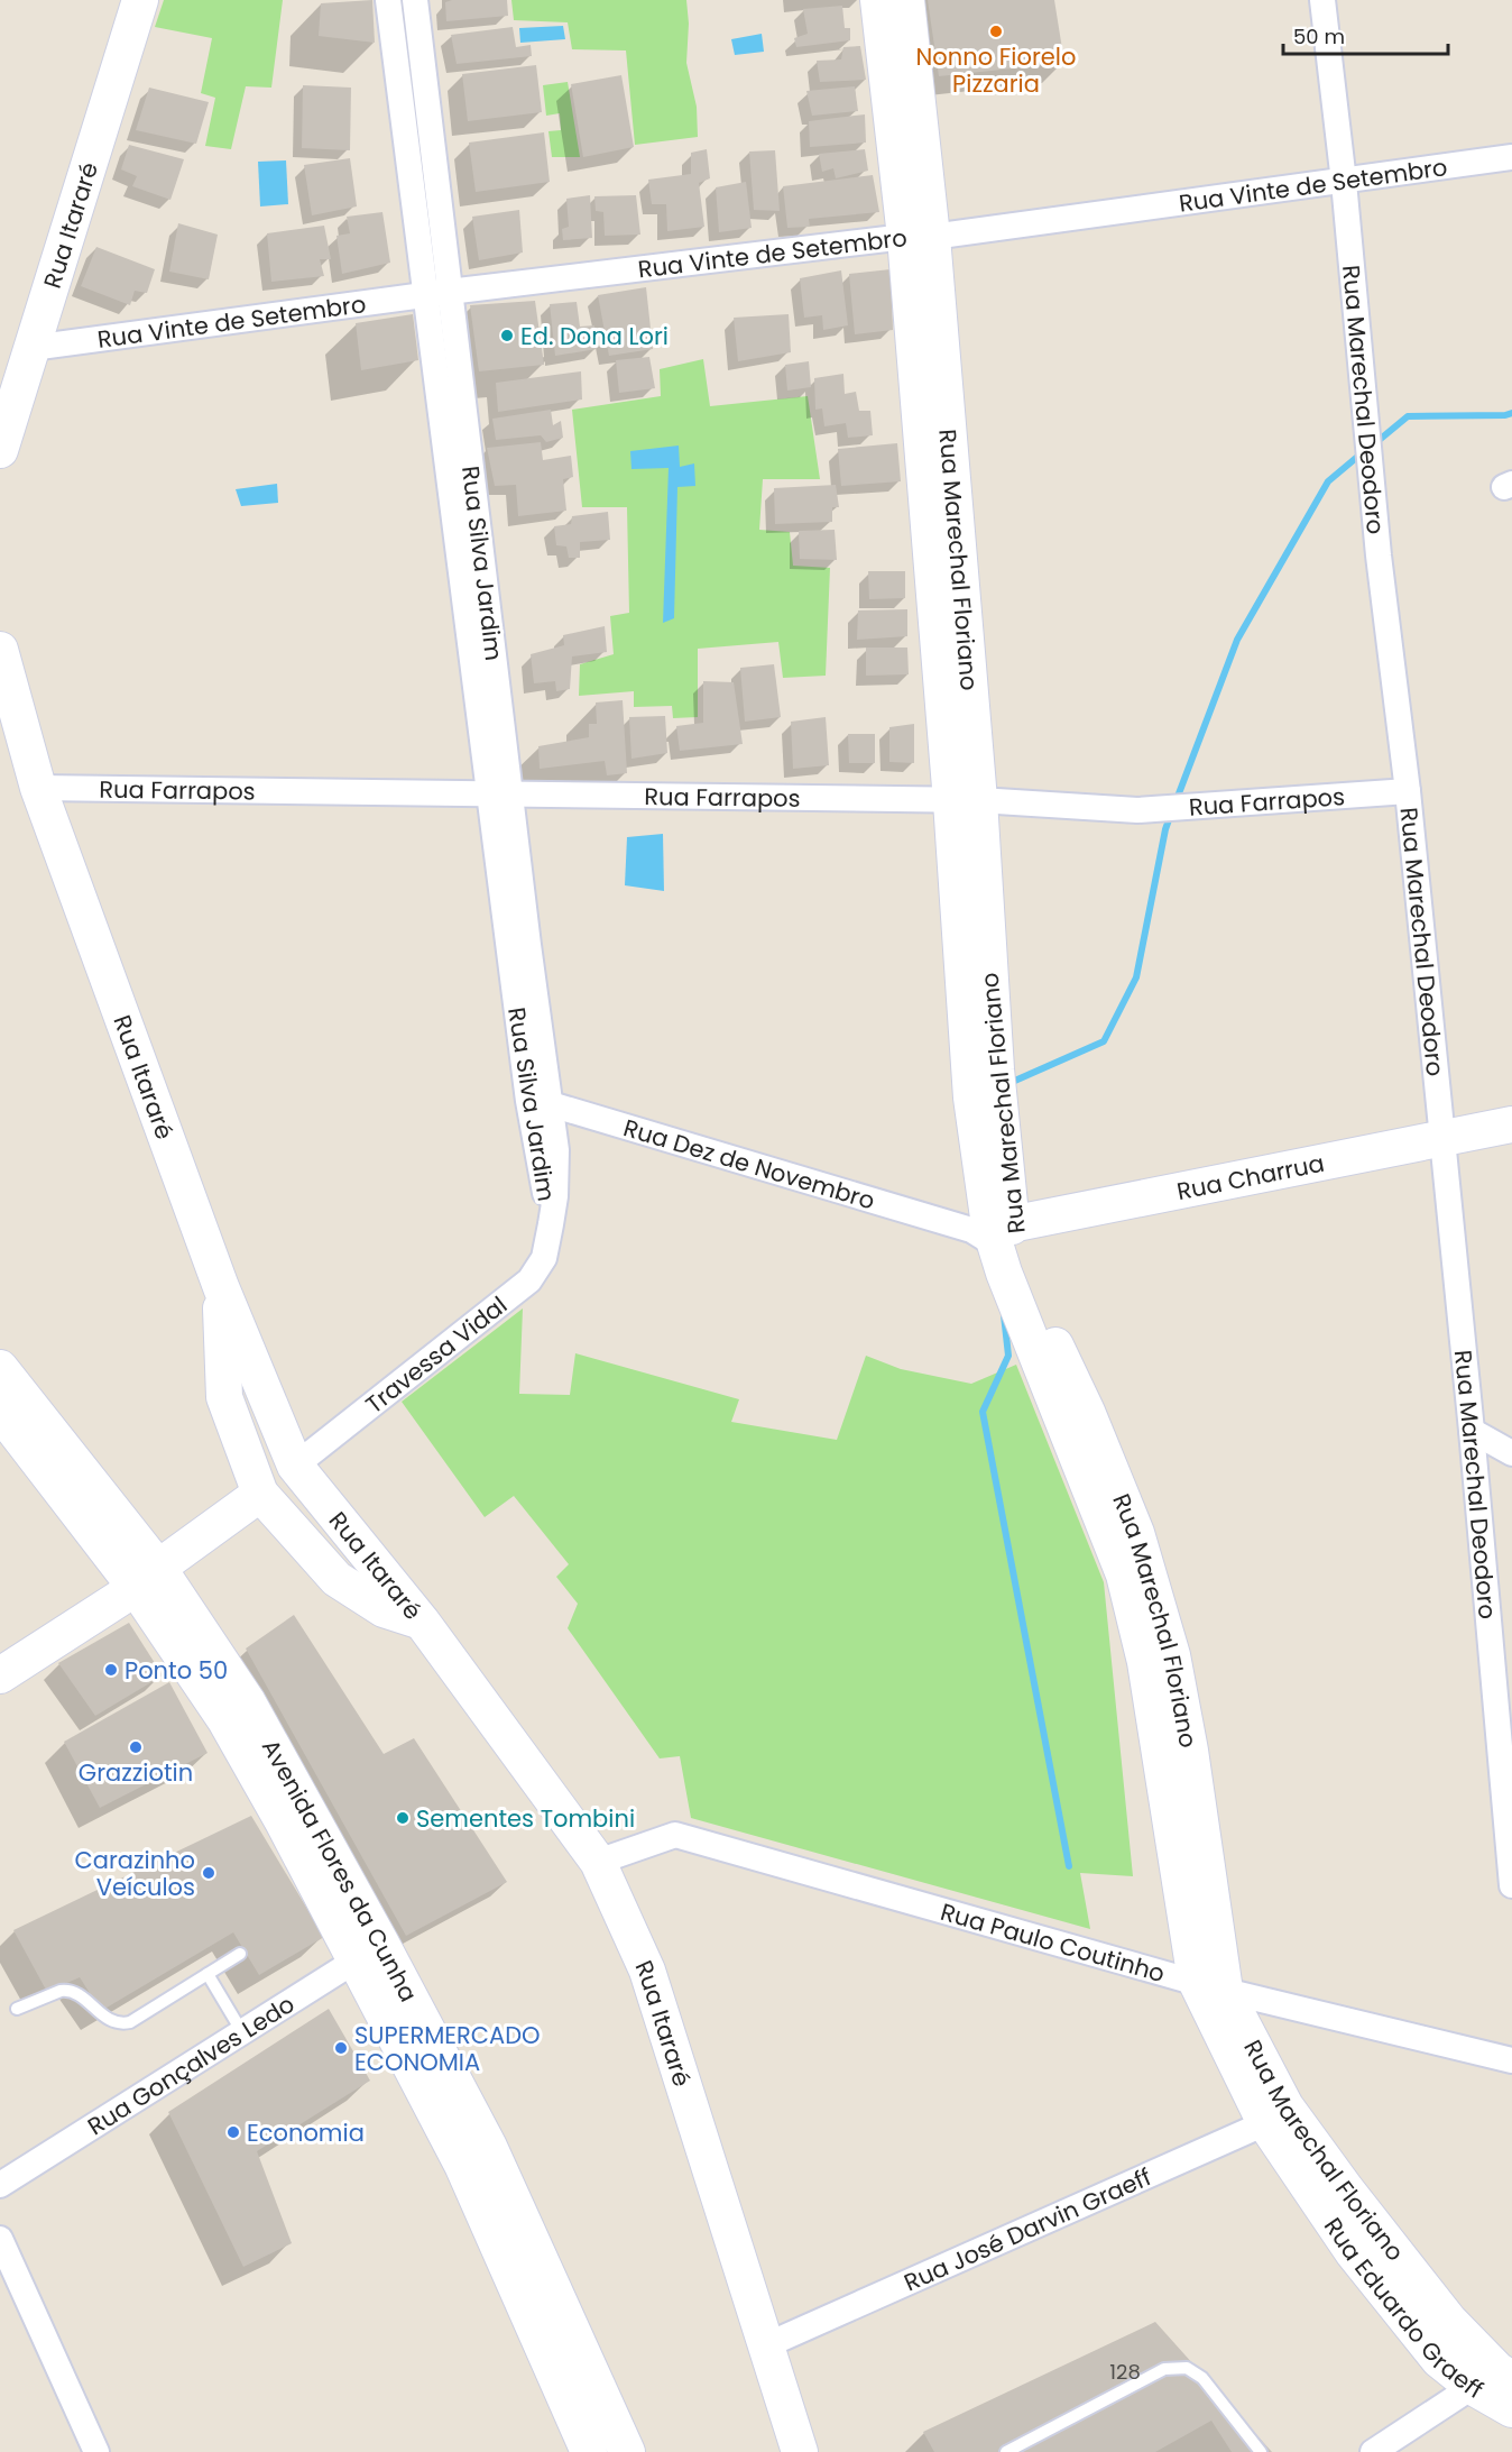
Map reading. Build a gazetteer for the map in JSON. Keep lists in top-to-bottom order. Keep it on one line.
{"streets":{"street":["Rua Vinte de Setembro","Rua Itararé","Rua Marechal Deodoro","Rua Marechal Floriano","Rua Silva Jardim","Rua Farrapos","Rua Dez de Novembro","Rua Charrua","Travessa Vidal","Avenida Flores da Cunha","Rua Paulo Coutinho","Rua Gonçalves Ledo","Rua José Darvin Graeff","Rua Eduardo Graeff"]},"crossings":[["Rua Vinte de Setembro","Rua Itararé"],["Rua Vinte de Setembro","Rua Marechal Deodoro"],["Rua Vinte de Setembro","Rua Marechal Floriano"],["Rua Vinte de Setembro","Rua Silva Jardim"],["Rua Itararé","Rua Farrapos"],["Rua Itararé","Travessa Vidal"],["Rua Itararé","Rua Paulo Coutinho"],["Rua Itararé","Rua José Darvin Graeff"],["Rua Marechal Deodoro","Rua Farrapos"],["Rua Marechal Deodoro","Rua Charrua"],["Rua Marechal Floriano","Rua Farrapos"],["Rua Marechal Floriano","Rua Dez de Novembro"],["Rua Marechal Floriano","Rua Charrua"],["Rua Marechal Floriano","Rua Paulo Coutinho"],["Rua Marechal Floriano","Rua José Darvin Graeff"],["Rua Marechal Floriano","Rua Eduardo Graeff"],["Rua Silva Jardim","Rua Farrapos"],["Rua Silva Jardim","Rua Dez de Novembro"],["Rua Silva Jardim","Travessa Vidal"],["Rua Dez de Novembro","Rua Charrua"],["Avenida Flores da Cunha","Rua Gonçalves Ledo"],["Rua José Darvin Graeff","Rua Eduardo Graeff"]],"places":["Nonno Fiorelo Pizzaria","Ed. Dona Lori","Ponto 50","Grazziotin","Sementes Tombini","Carazinho Veículos","SUPERMERCADO ECONOMIA","Economia"],"house_numbers":["128"],"scale_bar":"50 m"}
